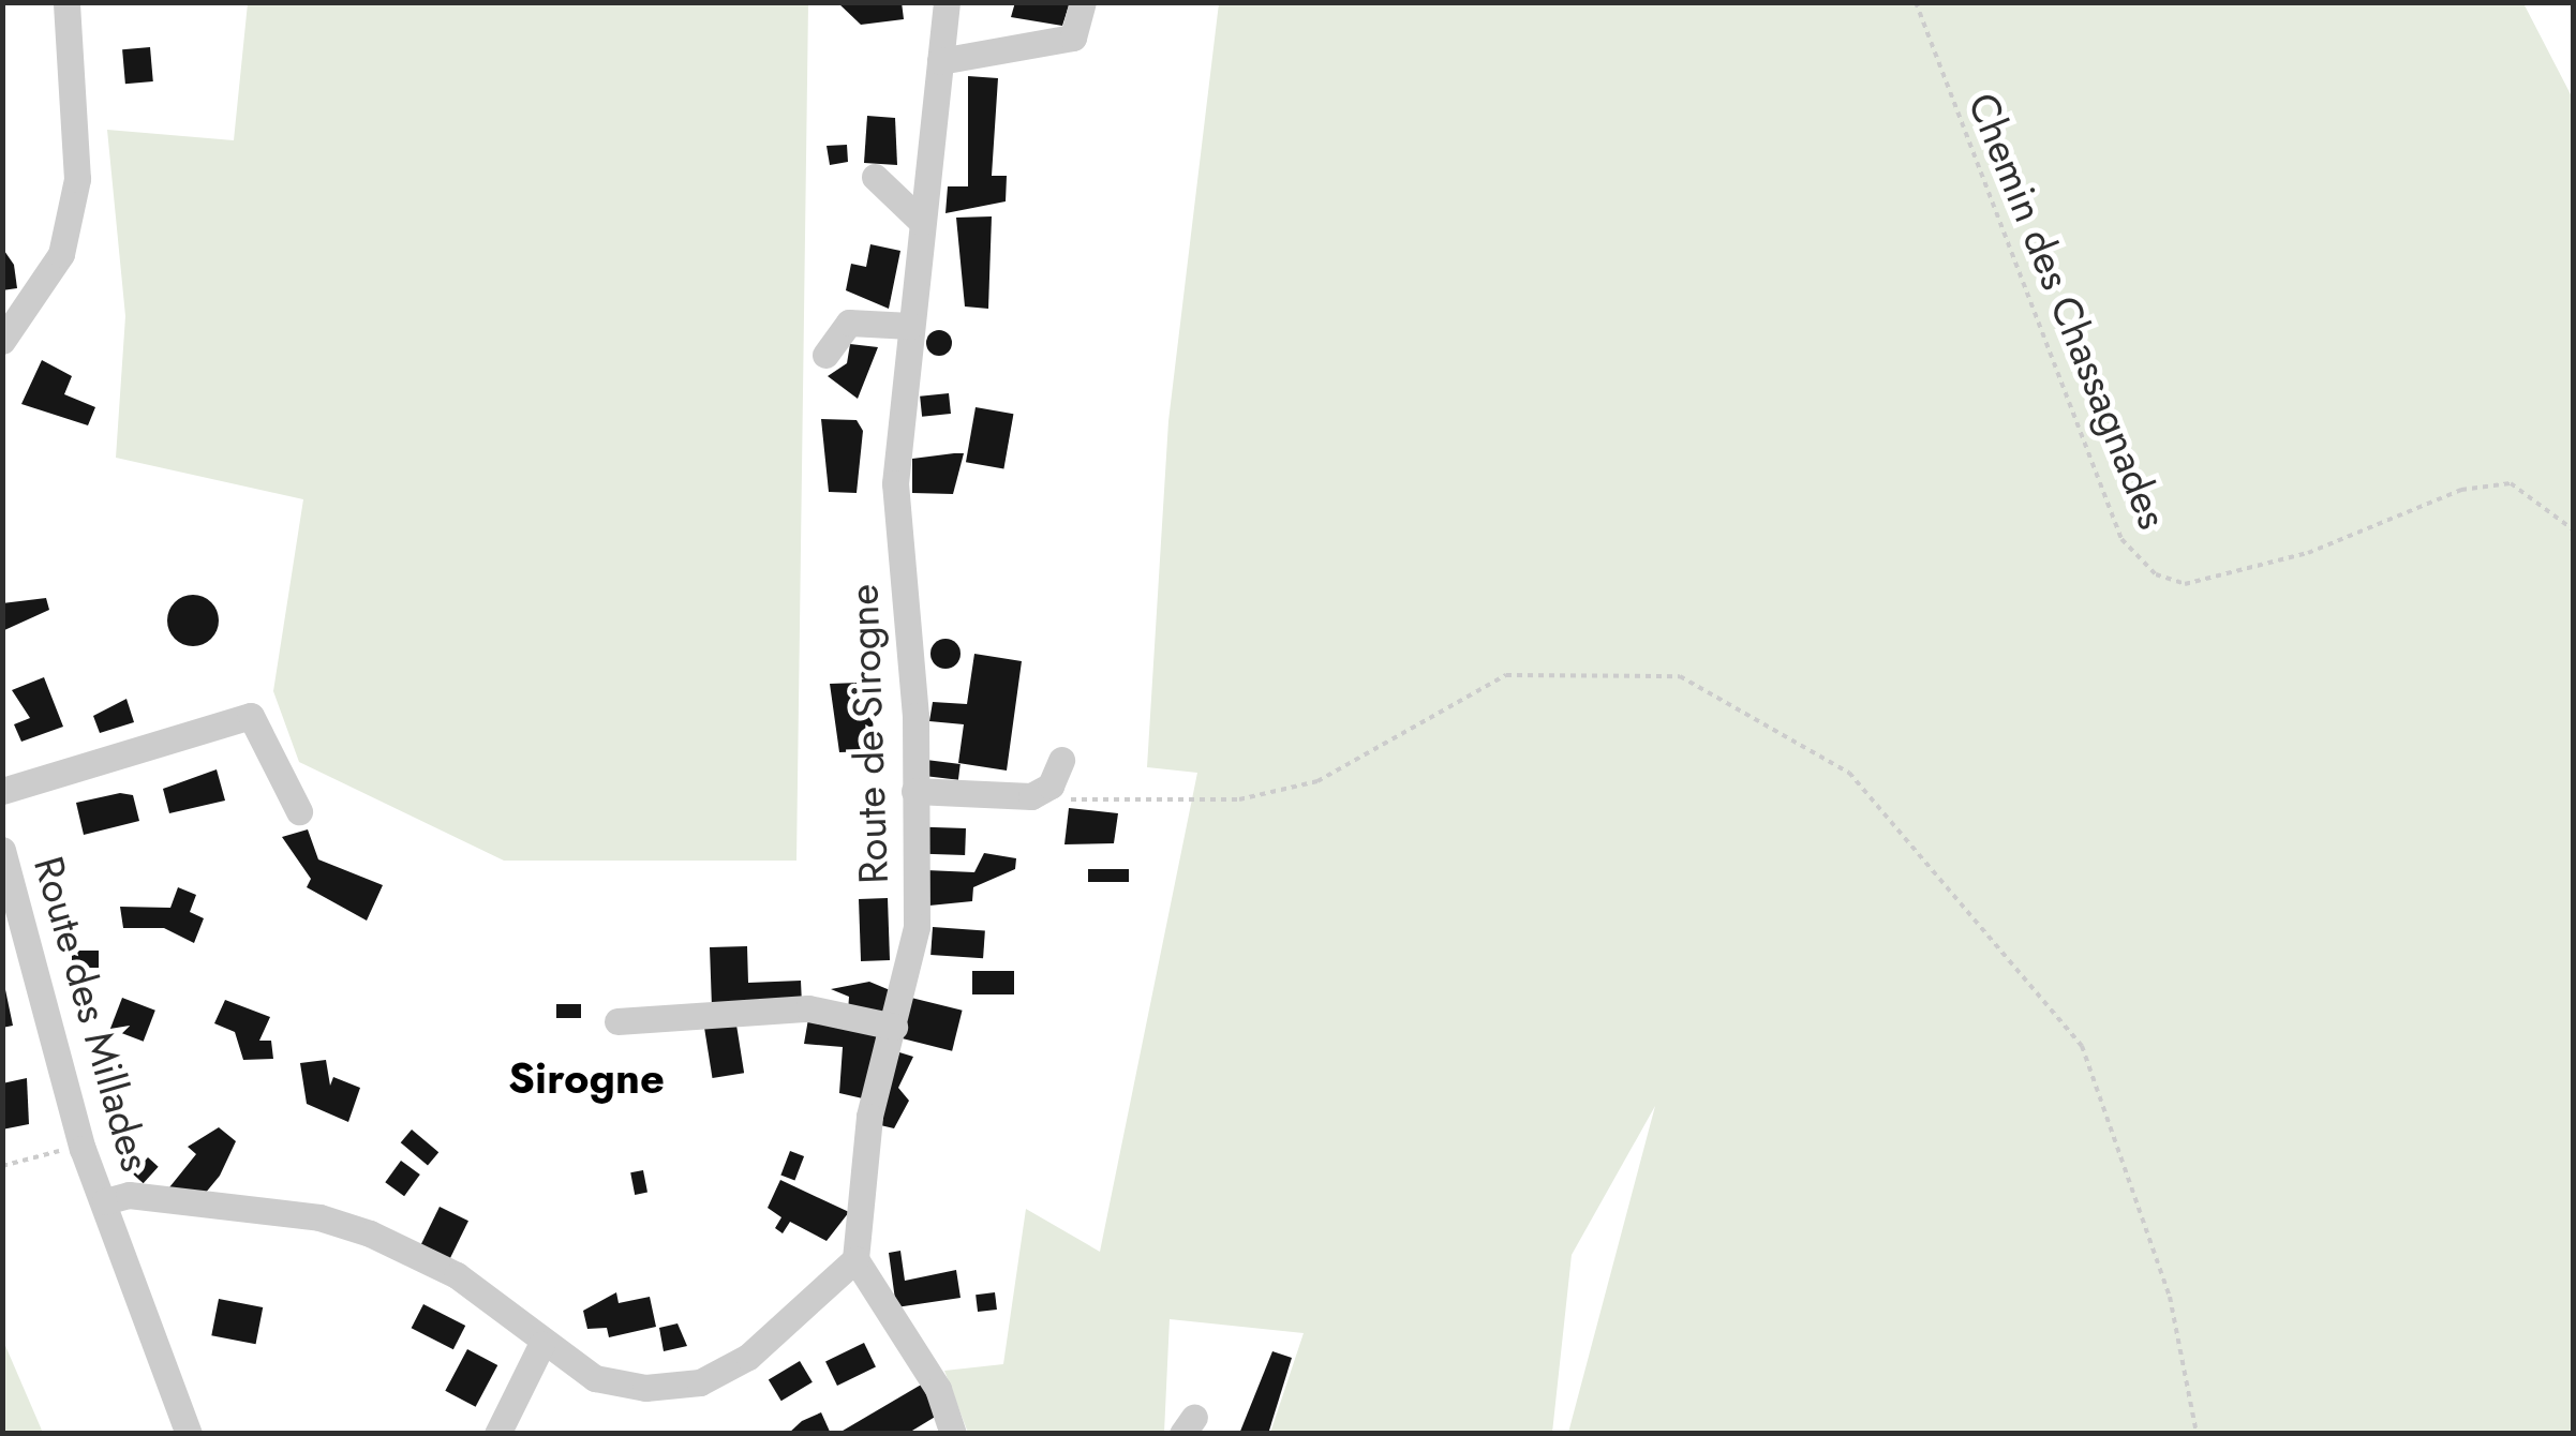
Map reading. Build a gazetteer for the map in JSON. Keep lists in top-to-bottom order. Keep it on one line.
{"streets":{"street":["Route de Sirogne","Route des Millades"],"path":["Chemin des Chassagnades"]},"districts":["Sirogne"]}
